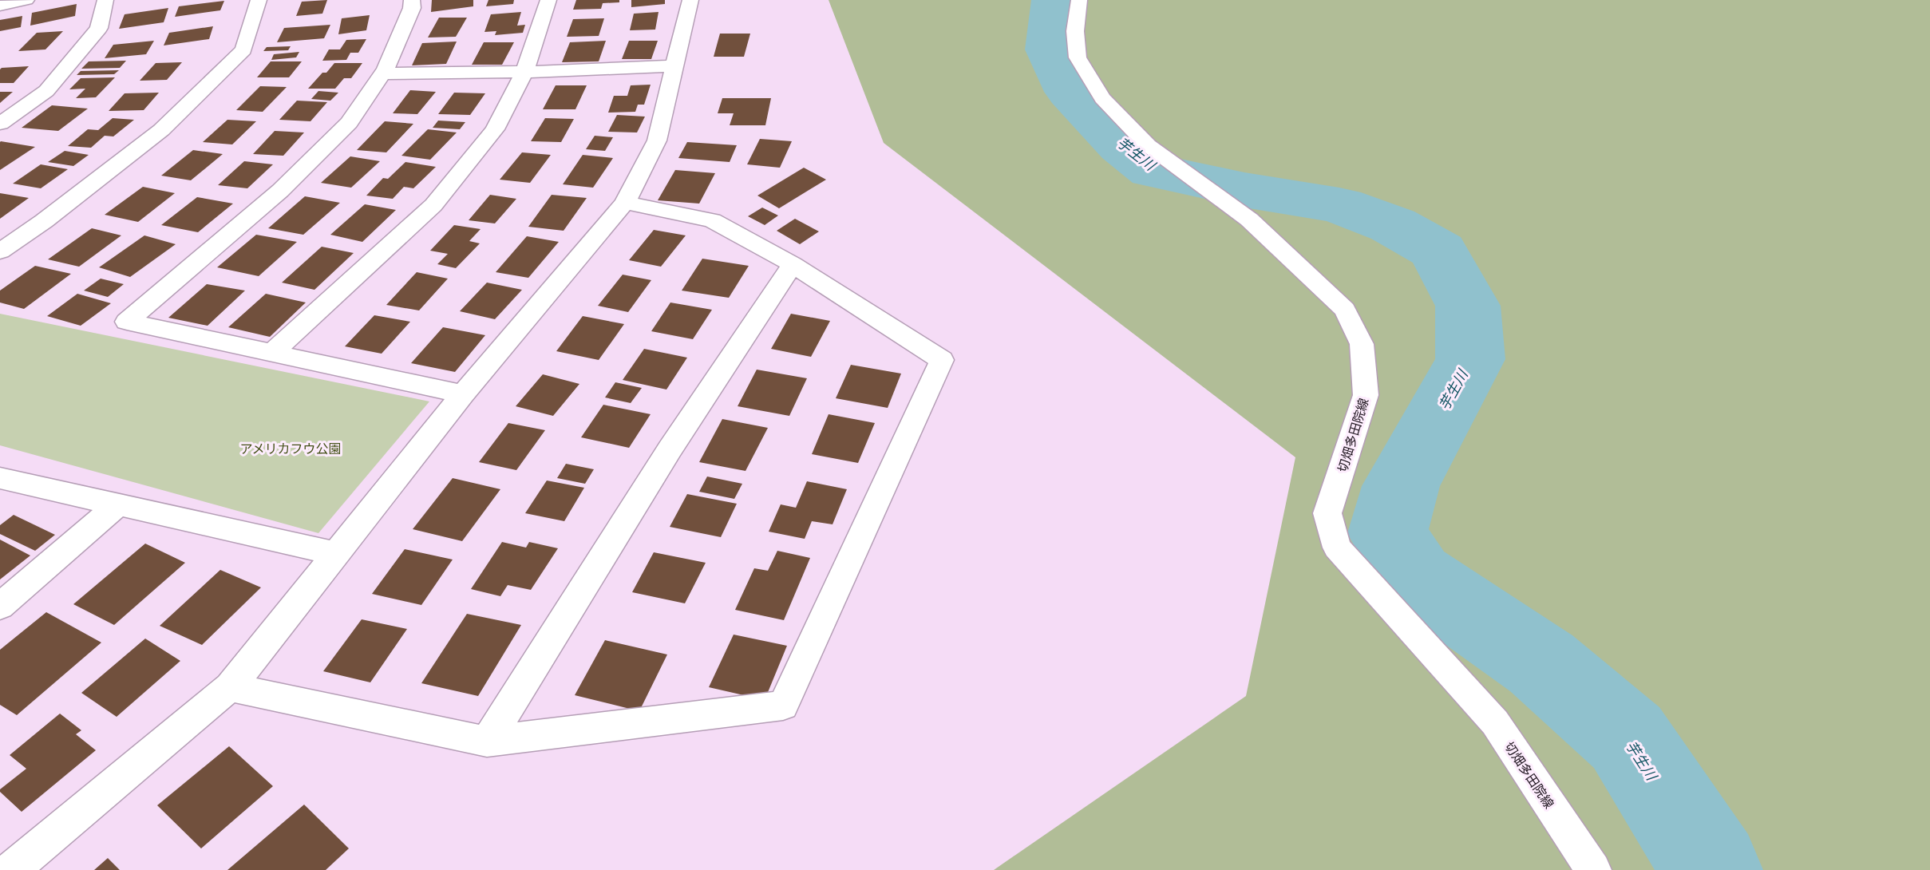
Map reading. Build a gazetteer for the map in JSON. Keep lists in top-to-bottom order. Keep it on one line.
{"streets":{"street":["切畑多田院線"]},"water":["芋生川"],"parks":["アメリカフウ公園"]}
